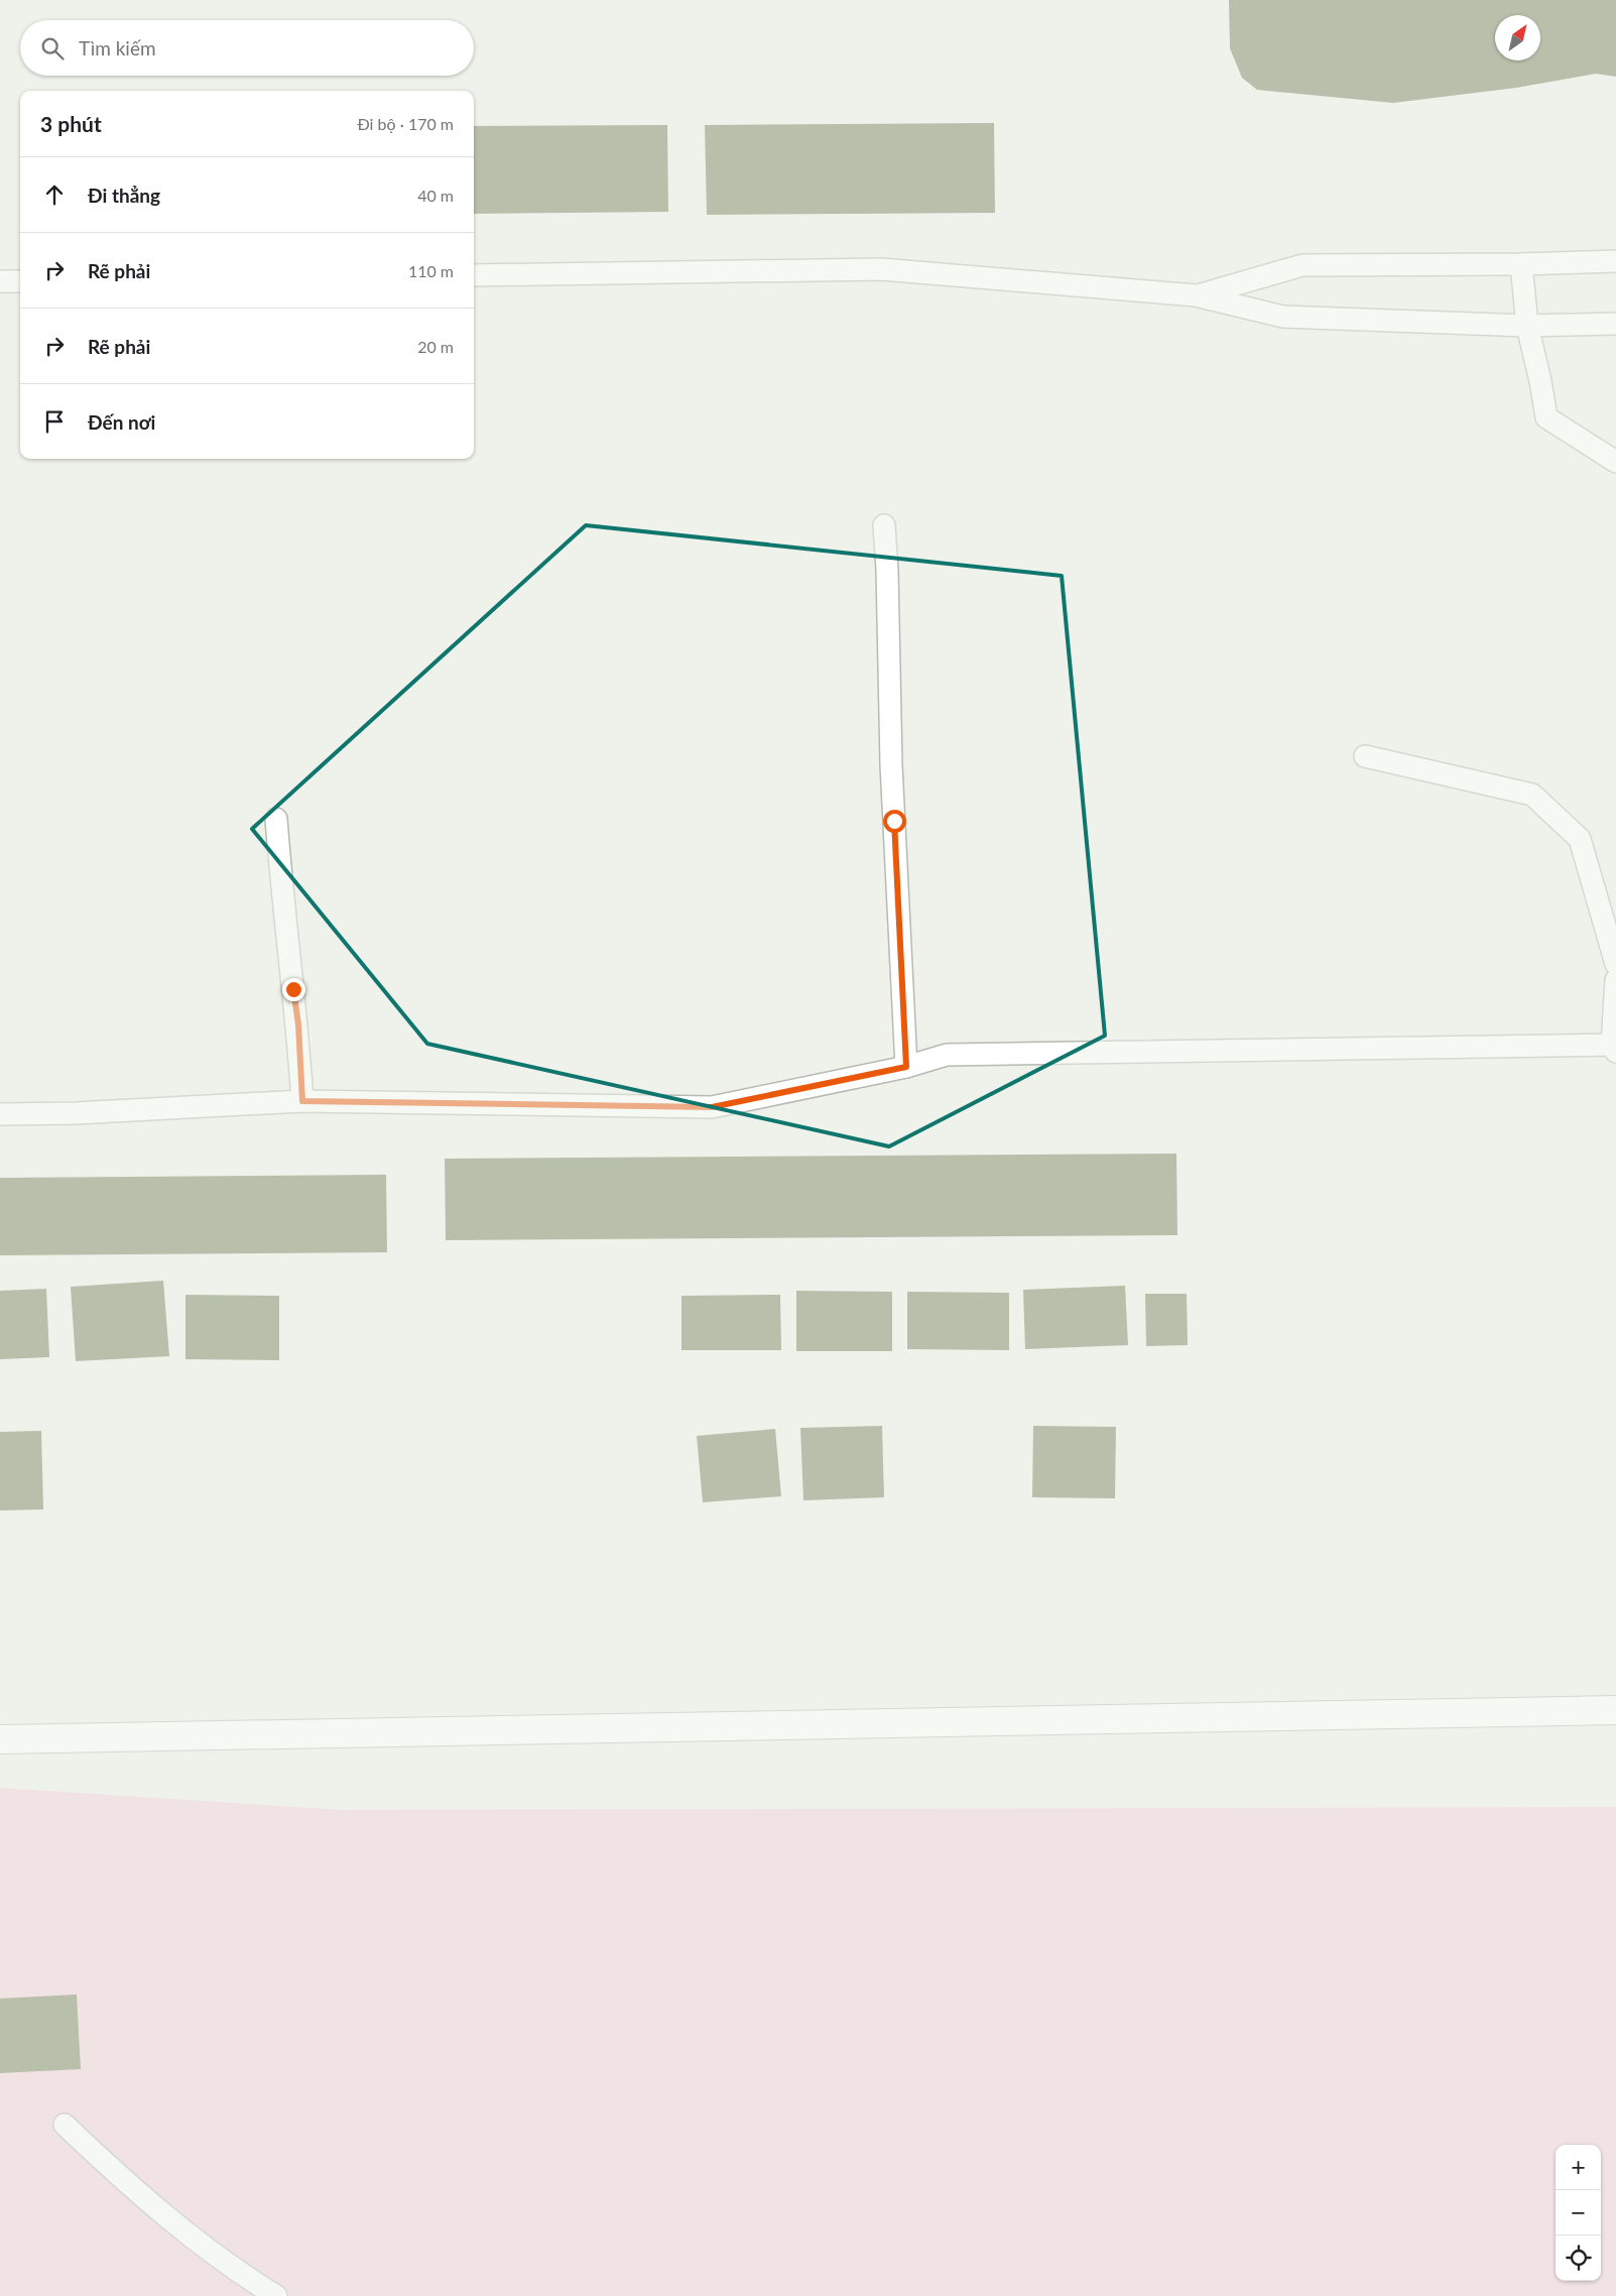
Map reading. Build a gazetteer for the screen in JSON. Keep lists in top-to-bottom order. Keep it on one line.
{"north":"top right","page":{"search":"Tìm kiếm","heading":["3 phút","Đi bộ · 170 m"],"list":[["Đi thẳng","40 m"],["Rẽ phải","110 m"],["Rẽ phải","20 m"],"Đến nơi"],"map_buttons":["+","−"]}}
